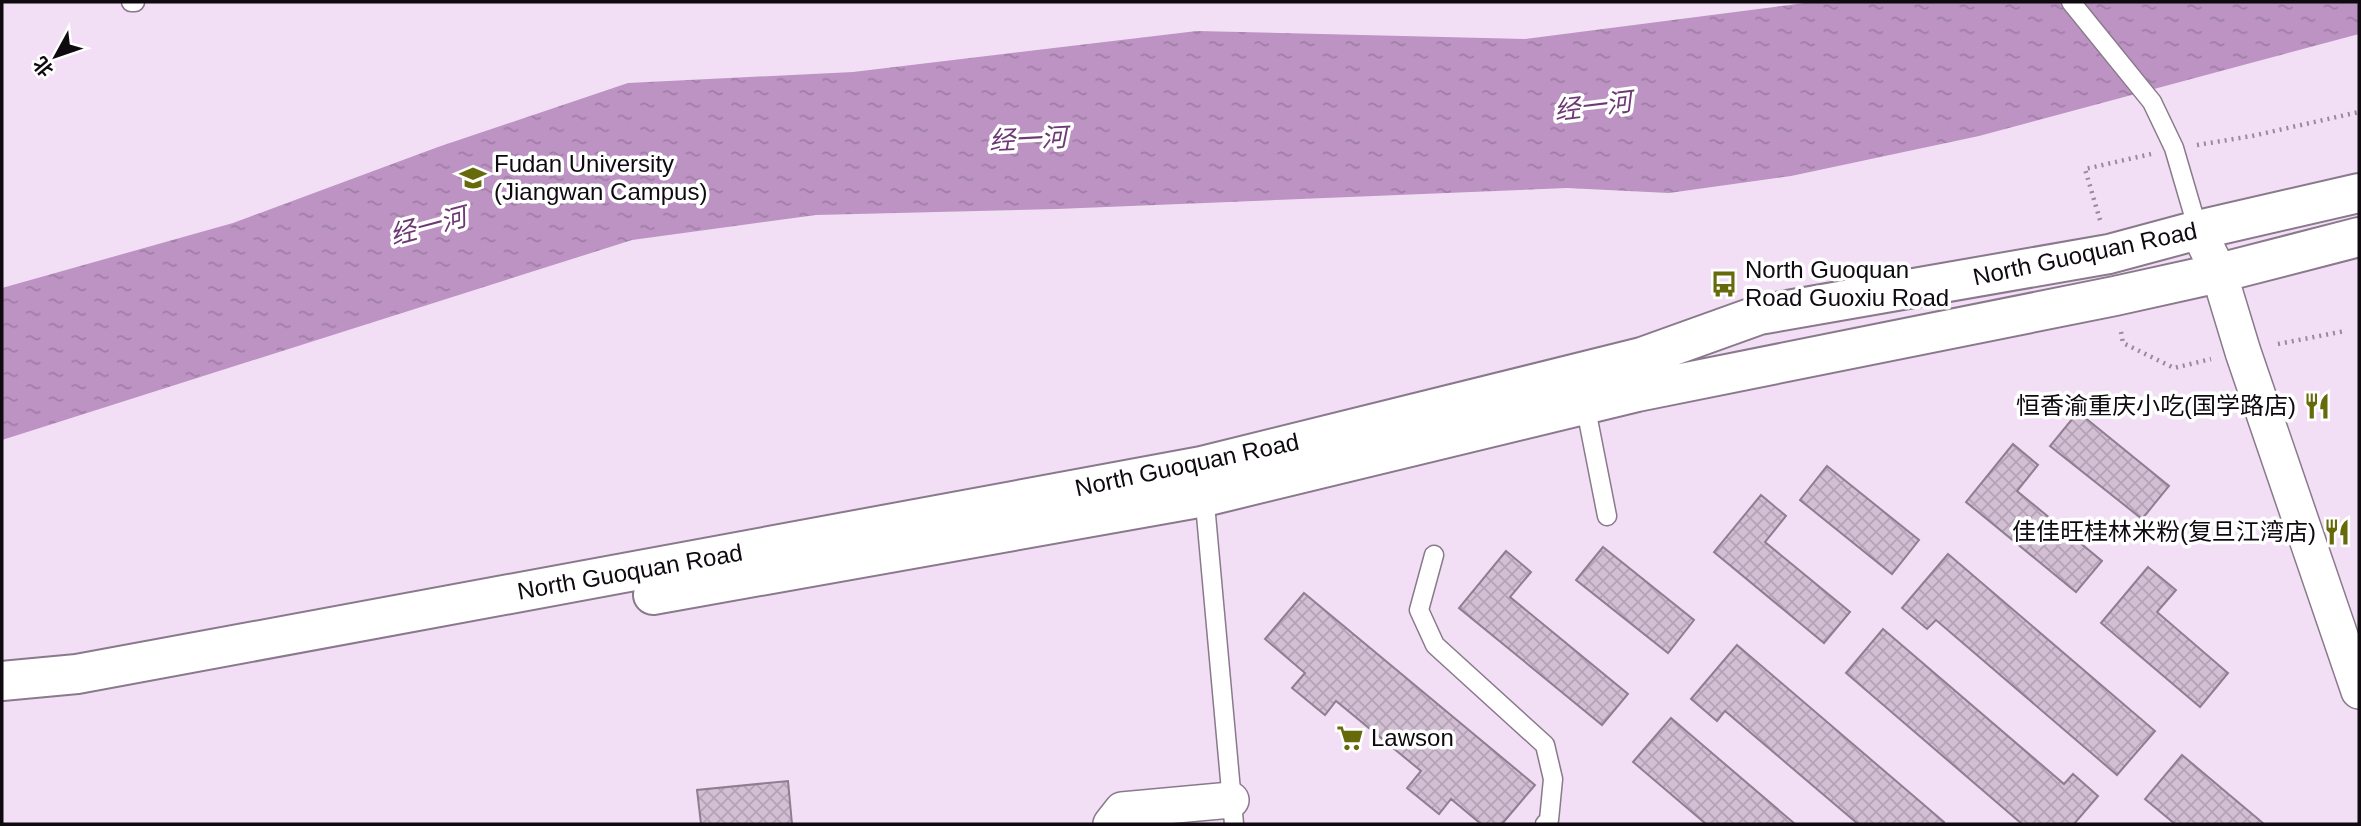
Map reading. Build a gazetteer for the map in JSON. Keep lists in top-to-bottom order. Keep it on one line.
{"streets":{"main road":["North Guoquan Road"]},"water":["经一河"],"places":{"school or university":["Fudan University (Jiangwan Campus)"],"bus stop":["North Guoquan Road Guoxiu Road"],"restaurant":["恒香渝重庆小吃(国学路店)","佳佳旺桂林米粉(复旦江湾店)"],"supermarket":["Lawson"]},"north":"bottom left"}
